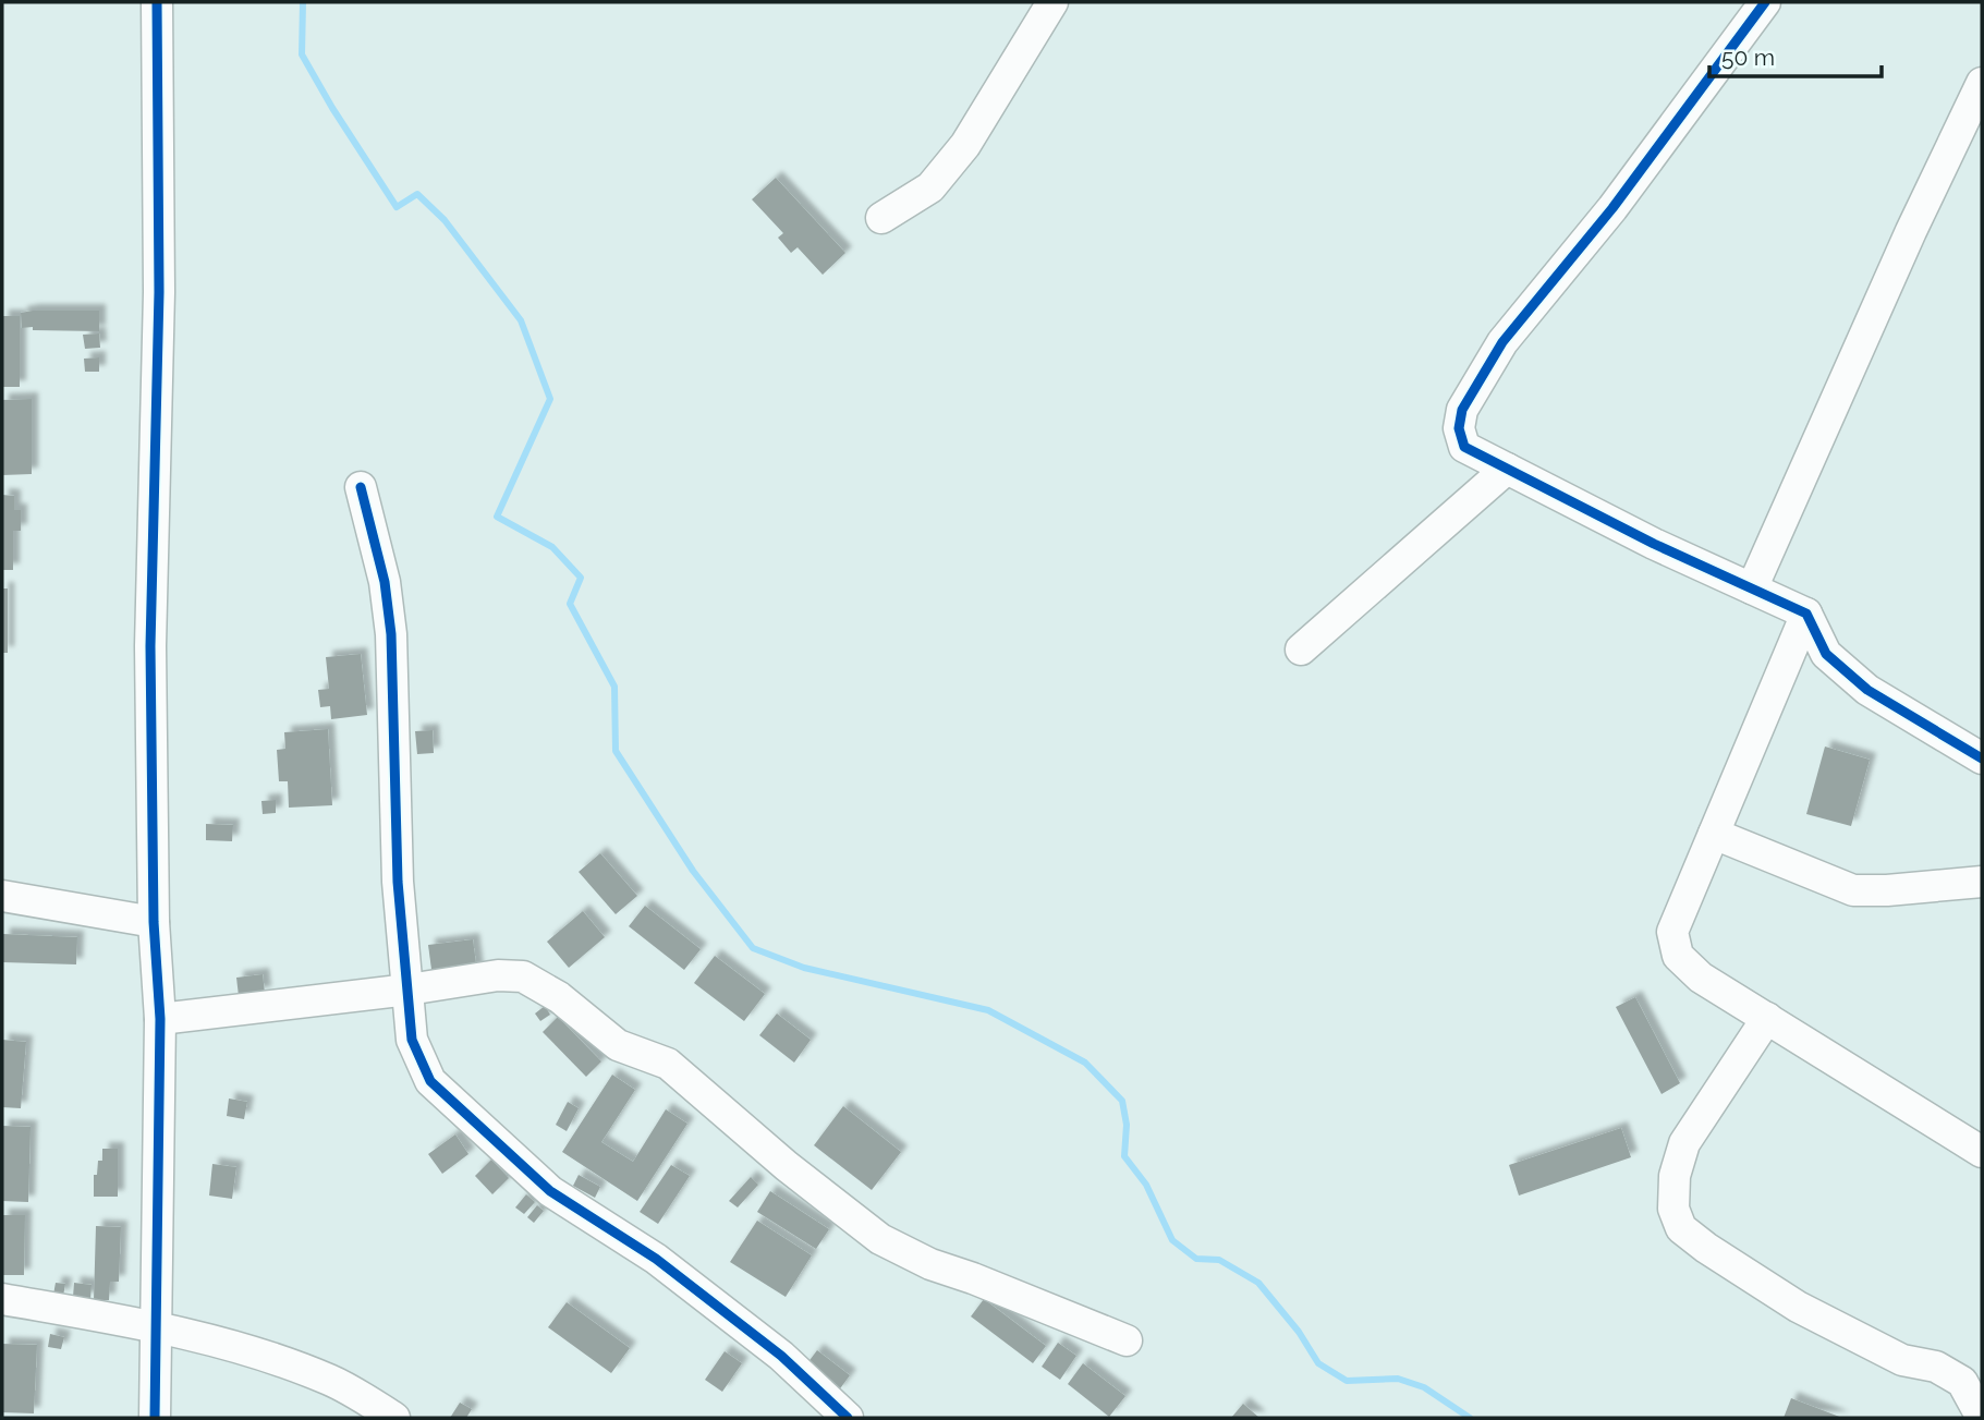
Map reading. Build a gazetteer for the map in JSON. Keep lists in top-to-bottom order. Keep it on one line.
{"scale_bar":"50 m"}
